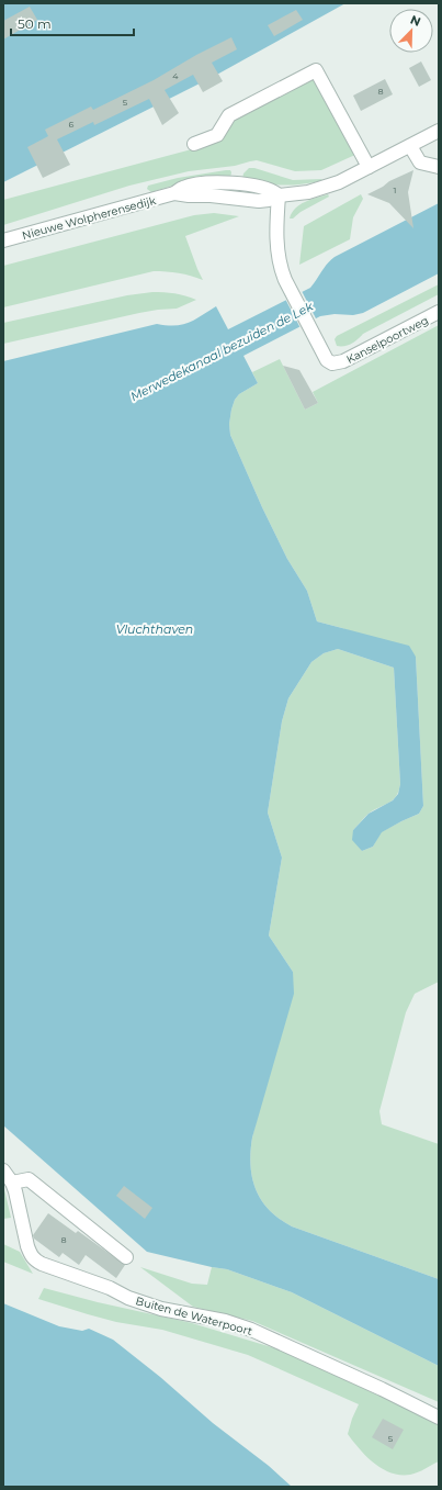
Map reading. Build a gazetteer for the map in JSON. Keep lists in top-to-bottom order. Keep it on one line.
{"streets":{"street":["Nieuwe Wolpherensedijk","Kanselpoortweg","Buiten de Waterpoort"]},"crossings":[["Nieuwe Wolpherensedijk","Kanselpoortweg"]],"water":["Merwedekanaal bezuiden de Lek","Vluchthaven"],"house_numbers":["4","8","5","6","1","8","5"],"scale_bar":"50 m","north":"top right"}
